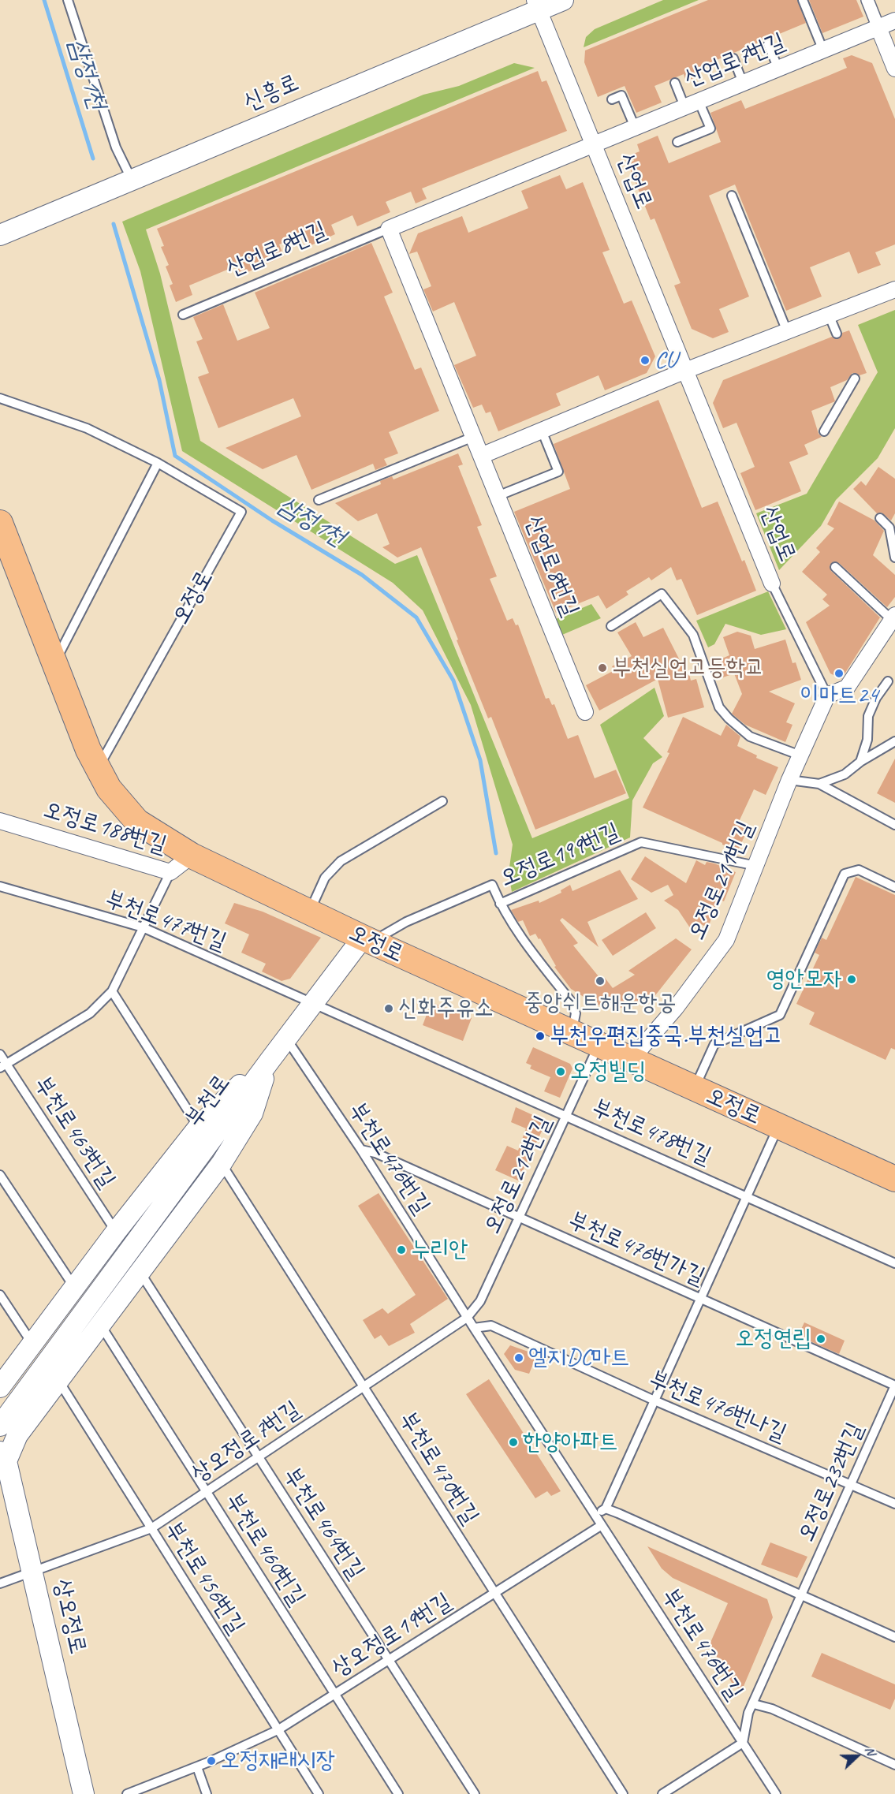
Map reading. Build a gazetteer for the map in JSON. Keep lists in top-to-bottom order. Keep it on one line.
{"streets":{"main road":["오정로"],"street":["산업로7번길","신흥로","산업로","산업로8번길","오정로188번길","오정로211번길","부천로","상오정로"],"lane":["오정로199번길","부천로477번길","부천로463번길","부천로478번길","부천로476번길","오정로212번길","부천로476번가길","부천로476번나길","상오정로7번길","부천로470번길","오정로232번길","부천로464번길","부천로460번길","부천로456번길","상오정로19번길"]},"crossings":[["산업로7번길","산업로"],["산업로7번길","산업로8번길"],["신흥로","산업로"],["산업로","산업로8번길"],["오정로","오정로188번길"],["오정로","오정로199번길"],["오정로","오정로211번길"],["오정로","부천로"],["오정로","오정로212번길"],["오정로199번길","오정로211번길"],["오정로199번길","부천로"],["부천로477번길","부천로"],["부천로477번길","부천로478번길"],["부천로","부천로478번길"],["부천로","부천로476번길"],["부천로478번길","오정로212번길"],["부천로476번길","오정로212번길"],["부천로476번길","부천로476번가길"],["부천로476번길","부천로476번나길"],["부천로476번길","상오정로7번길"],["부천로476번길","오정로232번길"],["부천로476번길","상오정로19번길"],["오정로212번길","부천로476번가길"],["오정로212번길","상오정로7번길"],["부천로476번가길","오정로232번길"],["부천로476번나길","오정로232번길"],["상오정로7번길","부천로470번길"],["상오정로7번길","부천로464번길"],["상오정로7번길","부천로460번길"],["상오정로7번길","부천로456번길"],["상오정로7번길","상오정로"],["부천로470번길","상오정로19번길"],["부천로464번길","상오정로19번길"],["부천로460번길","상오정로19번길"],["부천로456번길","상오정로19번길"]],"water":["삼정1천"],"places":["CU","부천실업고등학교","이마트24","영안모자","중앙쉬트해운항공","신화주유소","부천우편집중국.부천실업고","오정빌딩","누리안","오정연립","엘지DC마트","한양아파트","오정재래시장"],"north":"right"}
